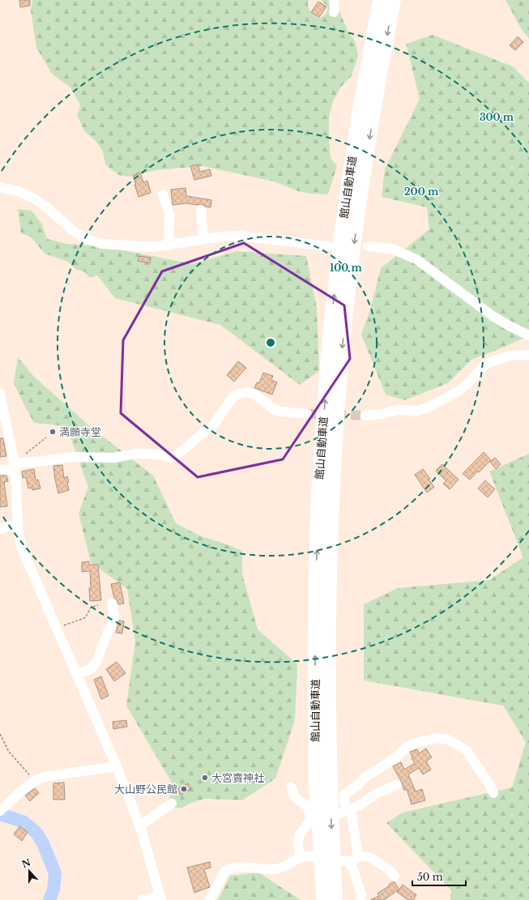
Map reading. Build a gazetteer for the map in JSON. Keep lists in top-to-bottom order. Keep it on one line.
{"streets":{"highway":["館山自動車道"]},"places":["満願寺堂","大宮賣神社","大山野公民館"],"scale_bar":"50 m","north":"top","rings":["300 m","200 m","100 m"]}
